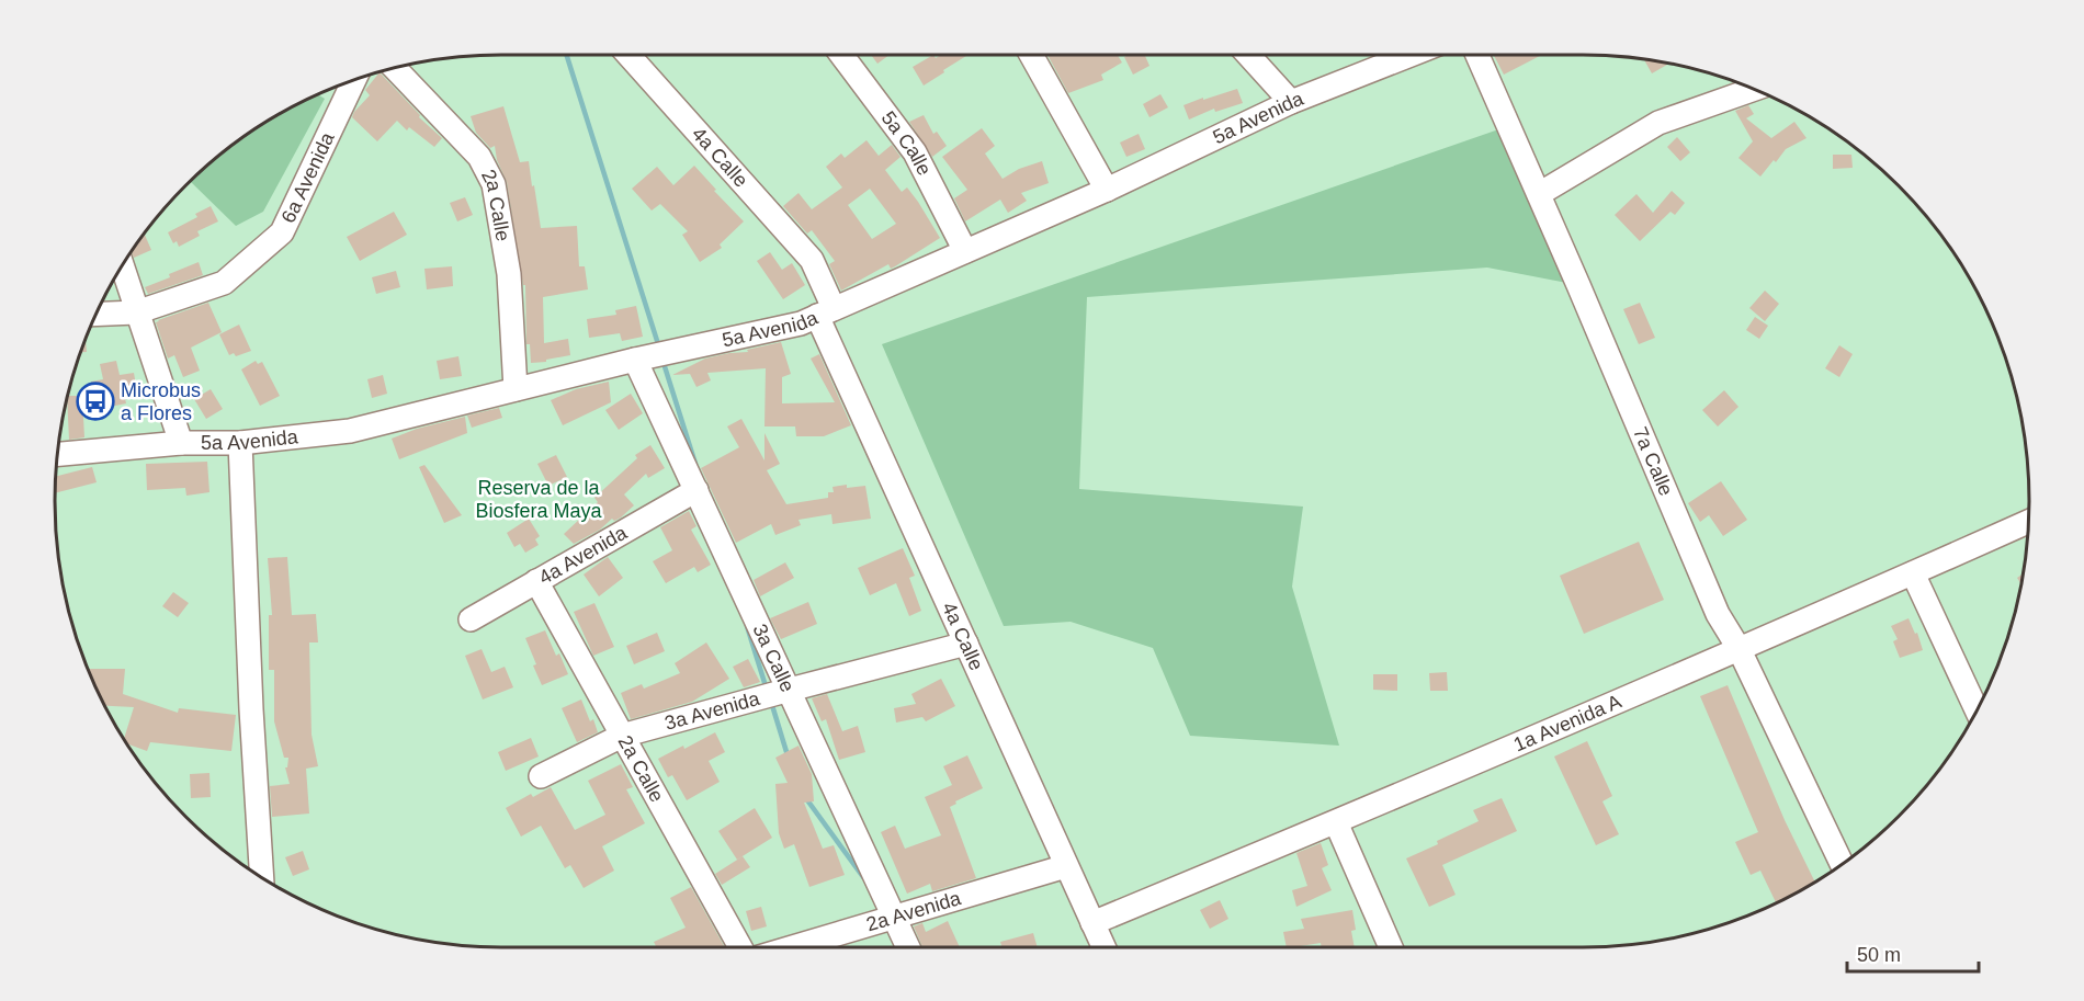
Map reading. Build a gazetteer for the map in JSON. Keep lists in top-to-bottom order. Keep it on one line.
{"streets":{"street":["5a Avenida","5a Calle","4a Calle","6a Avenida","2a Calle","7a Calle","4a Avenida","3a Calle","3a Avenida","1a Avenida A","2a Avenida"]},"crossings":[["5a Avenida","5a Calle"],["5a Avenida","4a Calle"],["5a Avenida","2a Calle"],["5a Avenida","3a Calle"],["4a Calle","3a Avenida"],["4a Calle","1a Avenida A"],["4a Calle","2a Avenida"],["2a Calle","4a Avenida"],["2a Calle","3a Avenida"],["7a Calle","1a Avenida A"],["4a Avenida","3a Calle"],["3a Calle","3a Avenida"],["3a Calle","2a Avenida"]],"parks":["Reserva de la Biosfera Maya"],"places":{"bus stop":["Microbus a Flores"]},"scale_bar":"50 m"}
